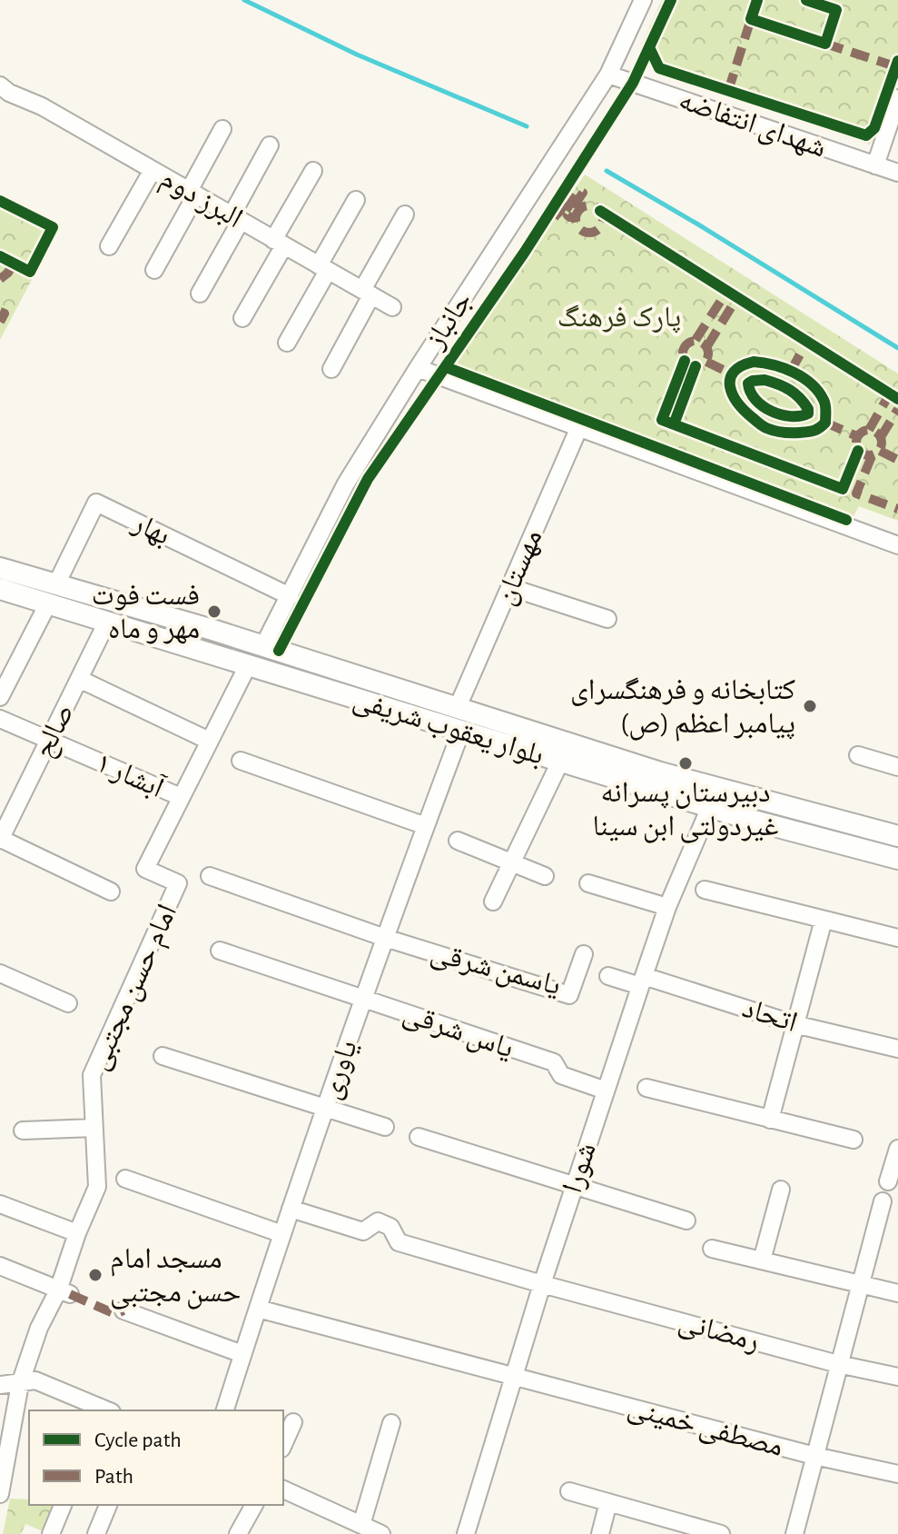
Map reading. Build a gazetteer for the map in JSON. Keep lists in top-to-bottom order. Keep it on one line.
{"streets":{"main road":["بلوار یعقوب شریفی"],"street":["شهدای انتفاضه","البرز دوم","جانباز","بهار","مهستان","صالح","آبشار ۱","یاسمن شرقی","امام حسن مجتبی","اتحاد","یاس شرقی","یاوری","شورا","رمضانی","مصطفی خمینی"]},"crossings":[["شهدای انتفاضه","جانباز"],["جانباز","بهار"],["جانباز","بلوار یعقوب شریفی"],["بهار","بلوار یعقوب شریفی"],["مهستان","بلوار یعقوب شریفی"],["بلوار یعقوب شریفی","صالح"],["بلوار یعقوب شریفی","امام حسن مجتبی"],["بلوار یعقوب شریفی","یاوری"],["بلوار یعقوب شریفی","شورا"],["صالح","آبشار ۱"],["آبشار ۱","امام حسن مجتبی"],["یاسمن شرقی","یاوری"],["اتحاد","شورا"],["یاس شرقی","یاوری"],["یاس شرقی","شورا"],["یاوری","رمضانی"],["یاوری","مصطفی خمینی"],["شورا","رمضانی"],["شورا","مصطفی خمینی"]],"parks":["پارک فرهنگ"],"places":["فست فوت مهر و ماه","کتابخانه و فرهنگسرای پیامبر اعظم (ص)","دبیرستان پسرانه غیردولتی ابن سینا","مسجد امام حسن مجتبی"],"legend":["Cycle path","Path"]}
